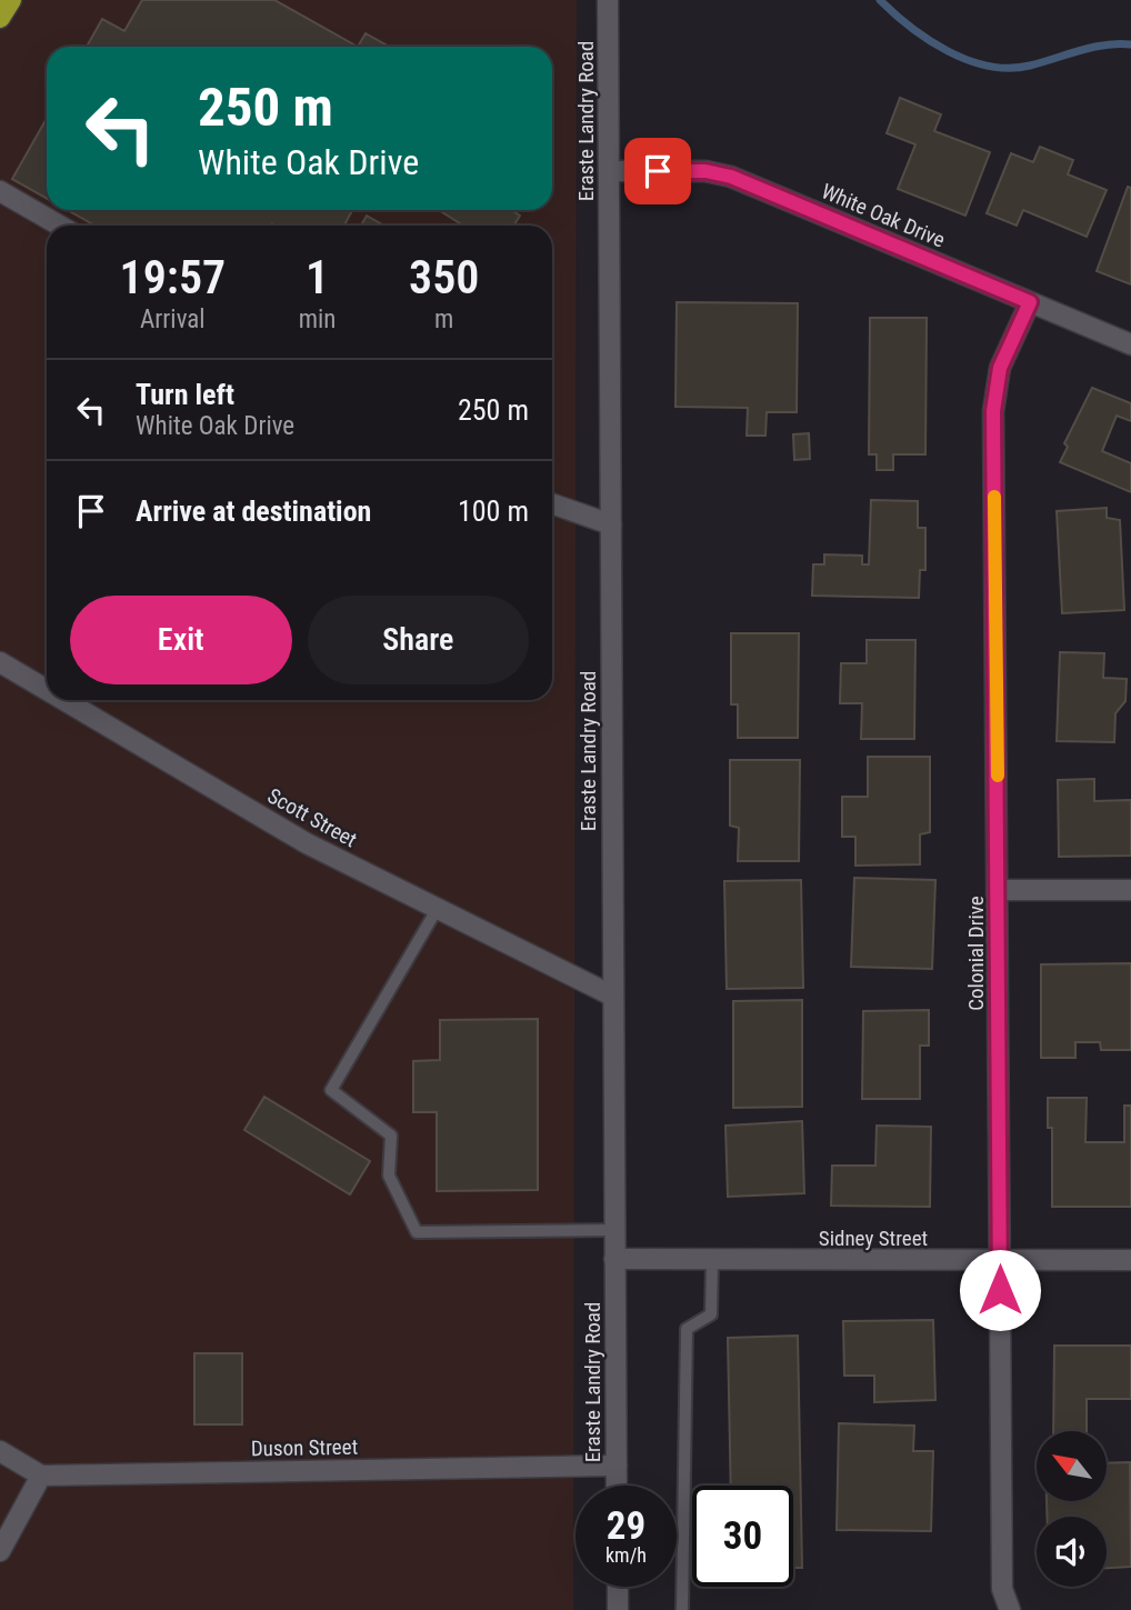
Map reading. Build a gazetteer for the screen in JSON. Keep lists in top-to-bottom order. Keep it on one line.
{"streets":{"street":["Eraste Landry Road","White Oak Drive","Scott Street","Colonial Drive","Sidney Street","Duson Street"]},"crossings":[["Eraste Landry Road","White Oak Drive"],["Eraste Landry Road","Scott Street"],["Eraste Landry Road","Sidney Street"],["Eraste Landry Road","Duson Street"],["White Oak Drive","Colonial Drive"],["Colonial Drive","Sidney Street"]],"north":"top left","page":{"turn":["250 m","White Oak Drive"],"eta":["19:57","Arrival","1","min","350","m"],"list":[{"name":"Turn left","note":"White Oak Drive","value":"250 m"},{"name":"Arrive at destination","value":"100 m"}],"buttons":["Exit","Share"],"speed":"29 km/h","limit":"30"}}
